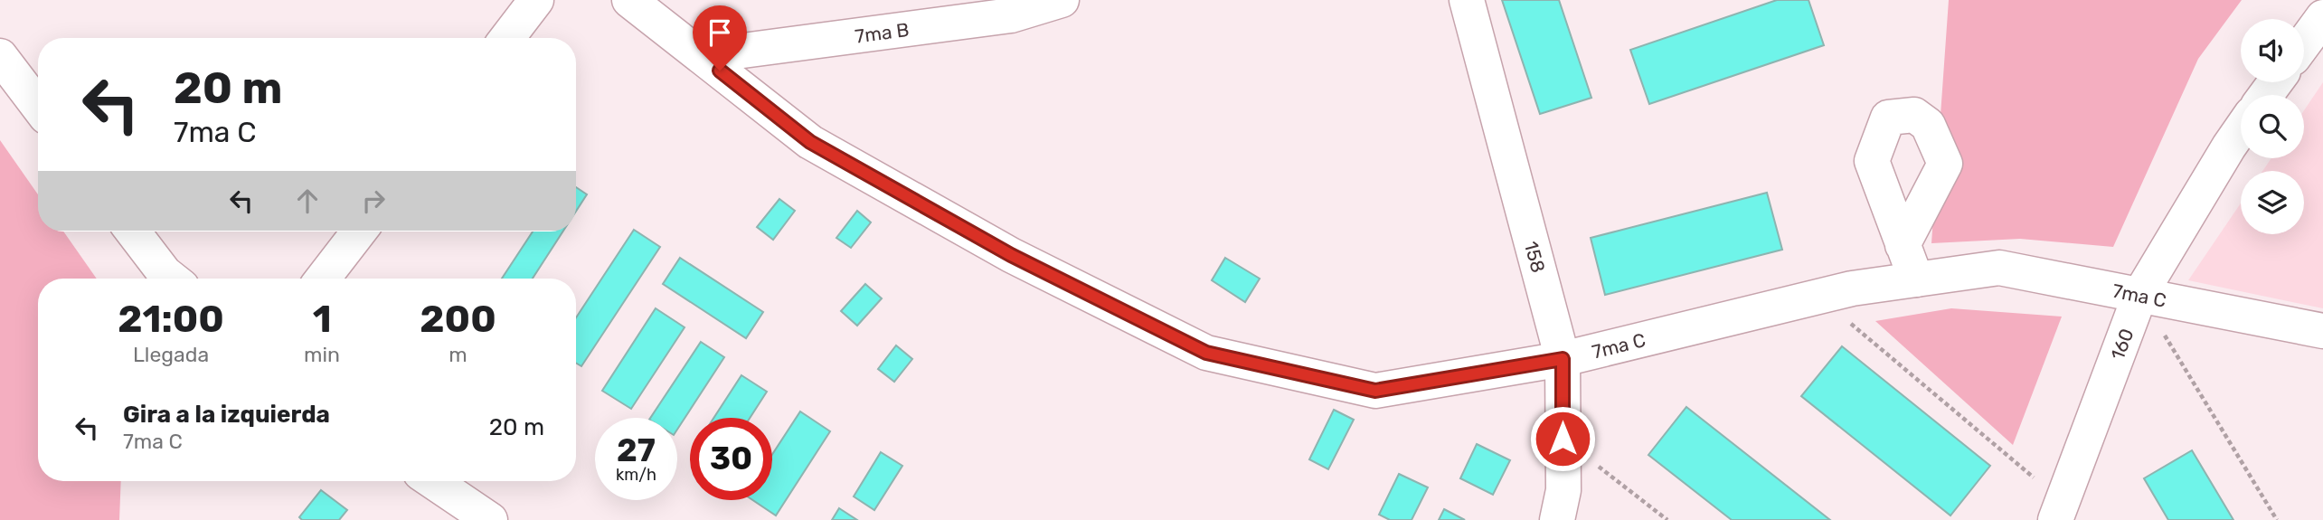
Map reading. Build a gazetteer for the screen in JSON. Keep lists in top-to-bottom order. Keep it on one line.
{"streets":{"street":["7ma B","158","7ma C","160"]},"crossings":[["7ma B","7ma C"],["158","7ma C"],["7ma C","160"]],"page":{"turn":["20 m","7ma C"],"eta":["21:00","Llegada","1","min","200","m"],"list":[{"name":"Gira a la izquierda","note":"7ma C","value":"20 m"}],"speed":"27 km/h","limit":"30"}}
